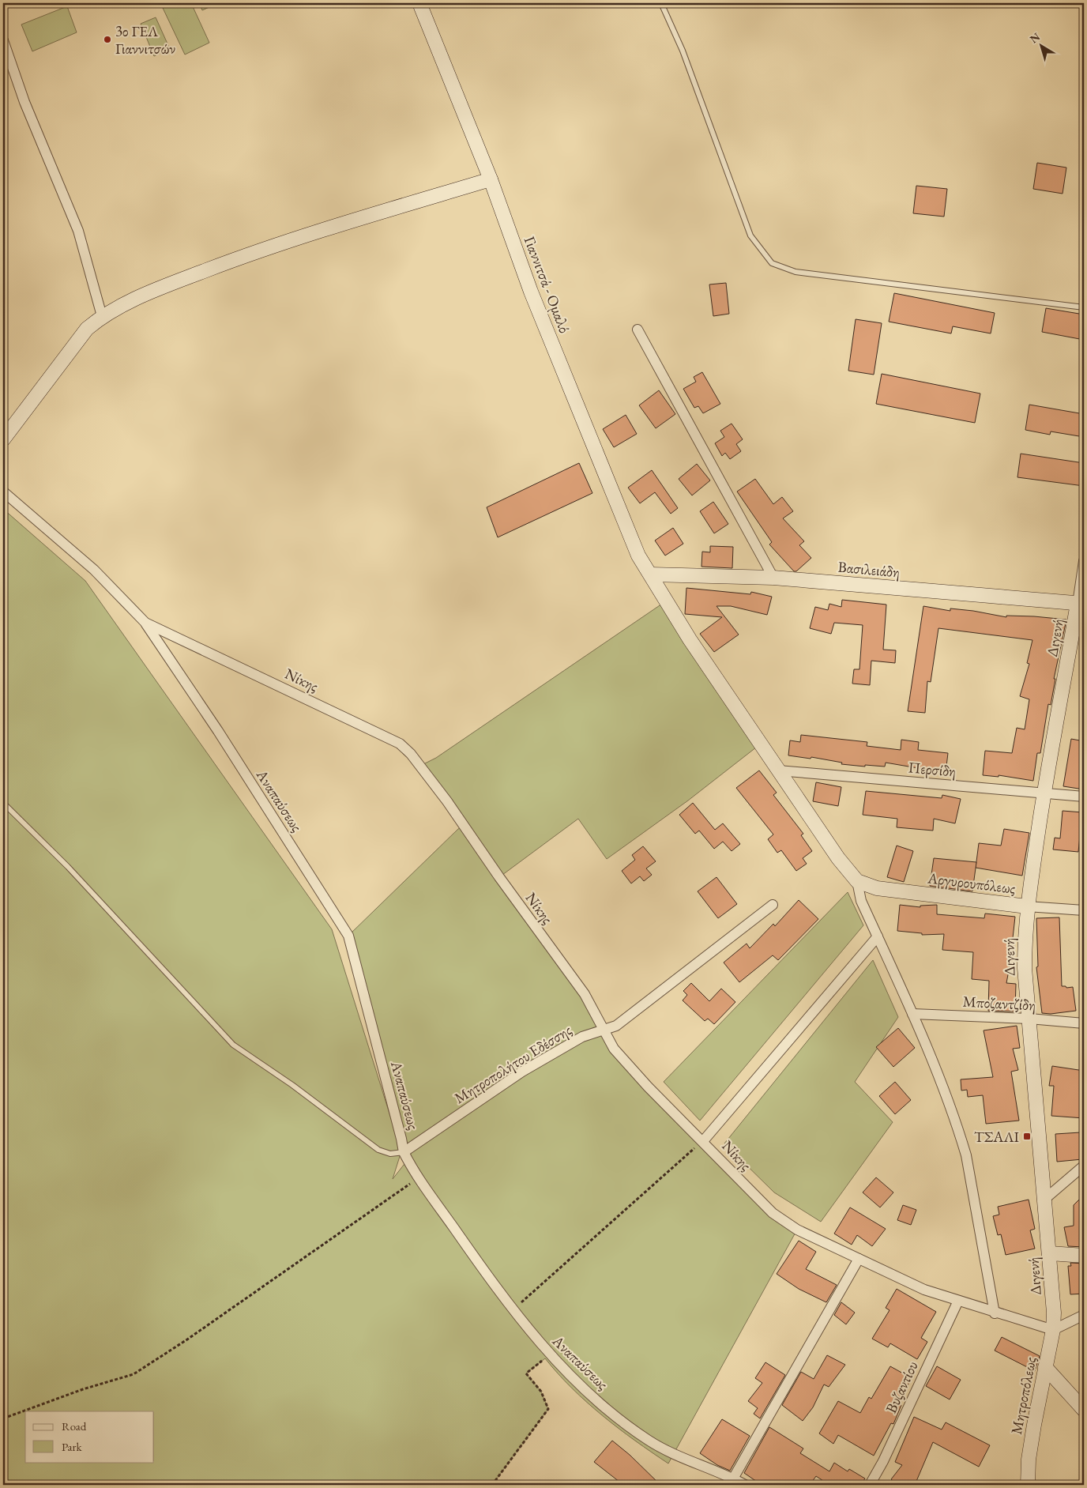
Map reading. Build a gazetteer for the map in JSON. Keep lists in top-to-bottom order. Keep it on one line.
{"streets":{"street":["Γιαννιτσά - Ομαλό","Βασιλειάδη","Διγενή","Νίκης","Περσίδη","Αναπαύσεως","Αργυρουπόλεως","Μποζαντζίδη","Μητροπολήτου Εδέσσης","Βυζαντίου","Μητροπόλεως"]},"crossings":[["Γιαννιτσά - Ομαλό","Βασιλειάδη"],["Γιαννιτσά - Ομαλό","Περσίδη"],["Γιαννιτσά - Ομαλό","Αργυρουπόλεως"],["Βασιλειάδη","Διγενή"],["Διγενή","Περσίδη"],["Διγενή","Αργυρουπόλεως"],["Διγενή","Μποζαντζίδη"],["Διγενή","Μητροπόλεως"],["Νίκης","Αναπαύσεως"],["Νίκης","Μητροπολήτου Εδέσσης"],["Νίκης","Βυζαντίου"],["Νίκης","Μητροπόλεως"],["Αναπαύσεως","Μητροπολήτου Εδέσσης"]],"places":{"other":["3ο ΓΕΛ Γιαννιτσών"],"transit":["ΤΣΑΛΙ"]},"legend":["Road","Park"],"north":"top left"}
